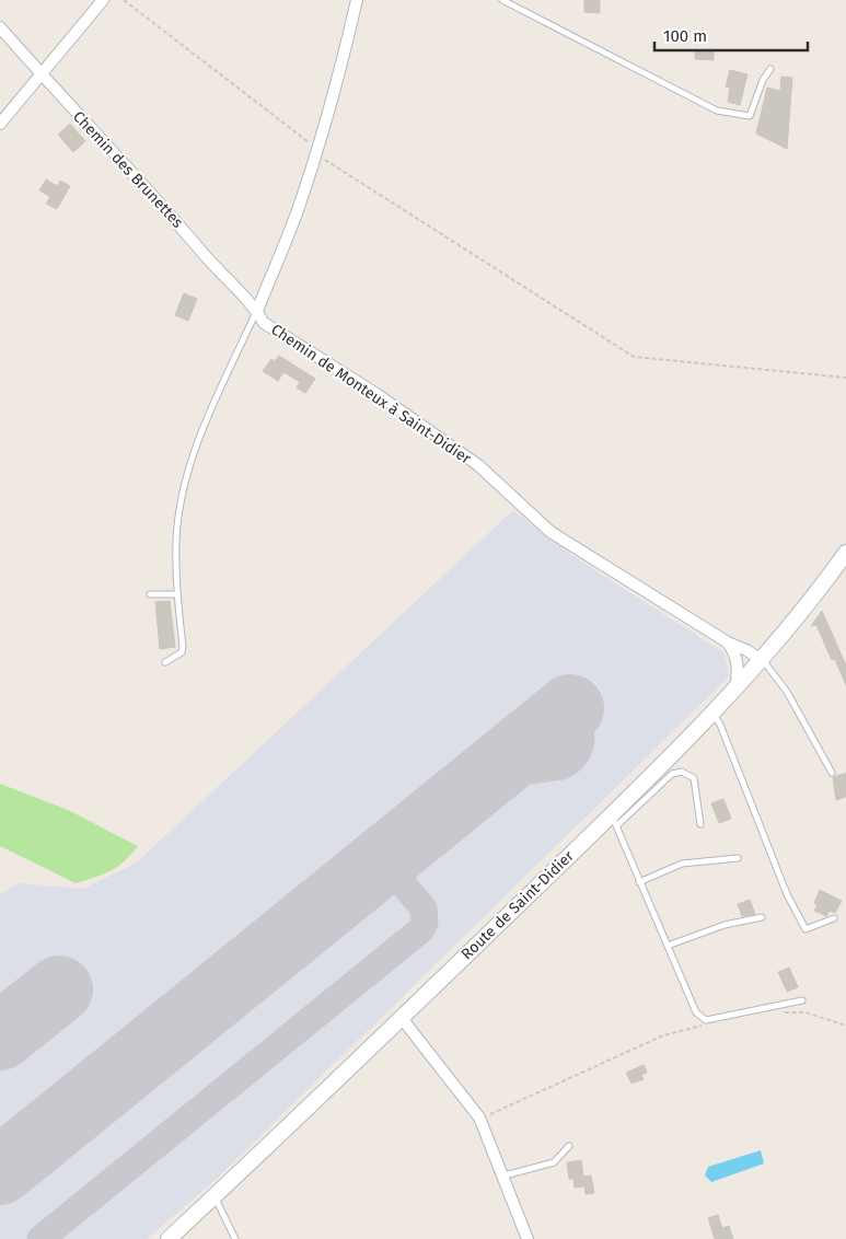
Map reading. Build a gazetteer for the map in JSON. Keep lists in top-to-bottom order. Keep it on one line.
{"streets":{"main road":["Route de Saint-Didier"],"street":["Chemin des Brunettes","Chemin de Monteux à Saint-Didier"]},"crossings":[["Chemin des Brunettes","Chemin de Monteux à Saint-Didier"],["Chemin de Monteux à Saint-Didier","Route de Saint-Didier"]],"scale_bar":"100 m"}
